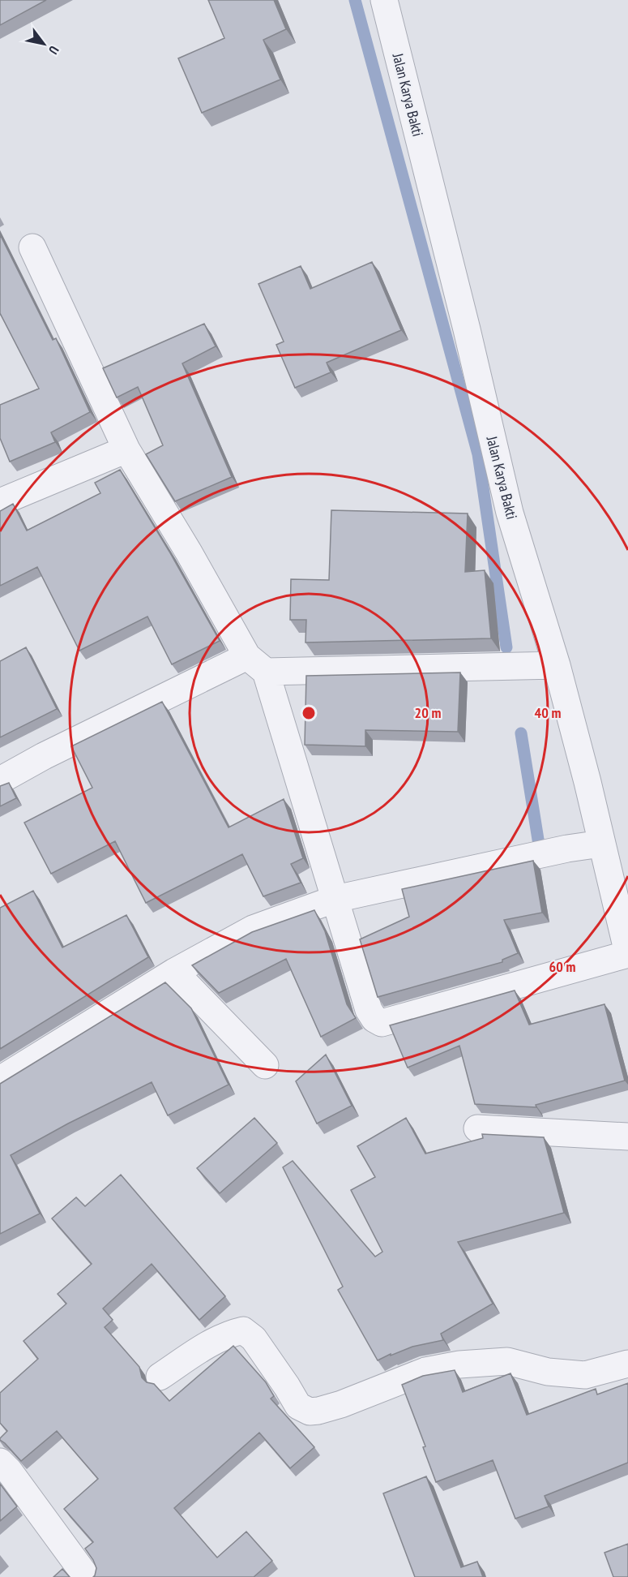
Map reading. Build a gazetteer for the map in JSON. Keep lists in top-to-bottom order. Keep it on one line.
{"streets":{"street":["Jalan Karya Bakti"]},"north":"bottom right","rings":["20 m","40 m","60 m"]}
